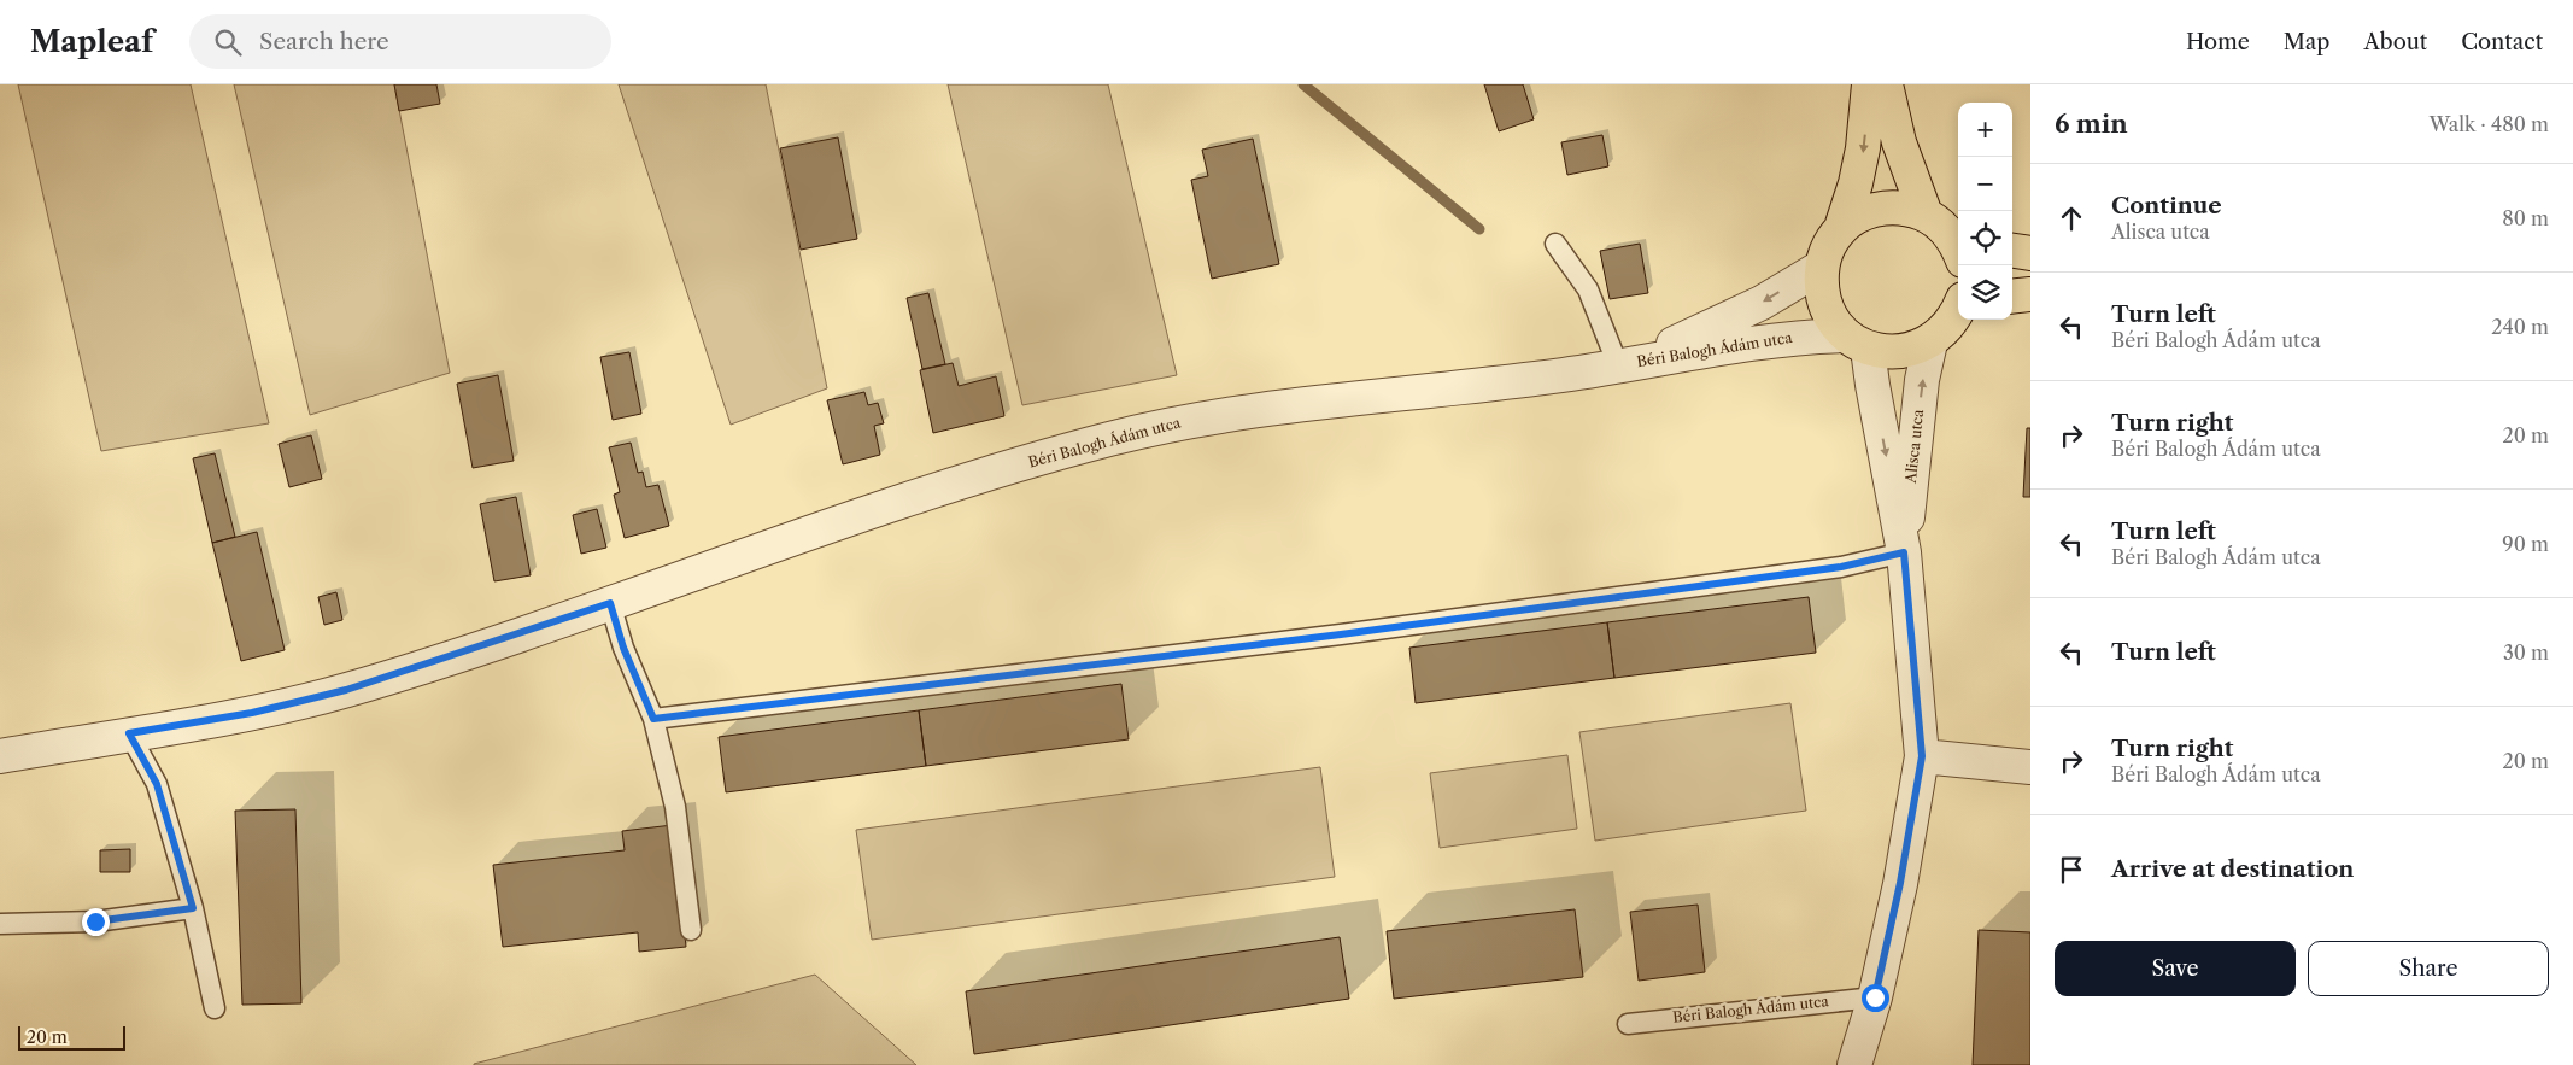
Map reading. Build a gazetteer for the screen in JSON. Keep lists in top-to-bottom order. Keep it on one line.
{"streets":{"street":["Béri Balogh Ádám utca","Alisca utca"]},"crossings":[["Béri Balogh Ádám utca","Alisca utca"]],"scale_bar":"20 m","page":{"header":"Mapleaf","search":"Search here","nav":["Home","Map","About","Contact"],"heading":["6 min","Walk · 480 m"],"map_buttons":["+","−"],"list":[["Continue","Alisca utca","80 m"],["Turn left","Béri Balogh Ádám utca","240 m"],["Turn right","Béri Balogh Ádám utca","20 m"],["Turn left","Béri Balogh Ádám utca","90 m"],["Turn left","30 m"],["Turn right","Béri Balogh Ádám utca","20 m"],"Arrive at destination"],"buttons":["Save","Share"],"scale":"20 m"}}
